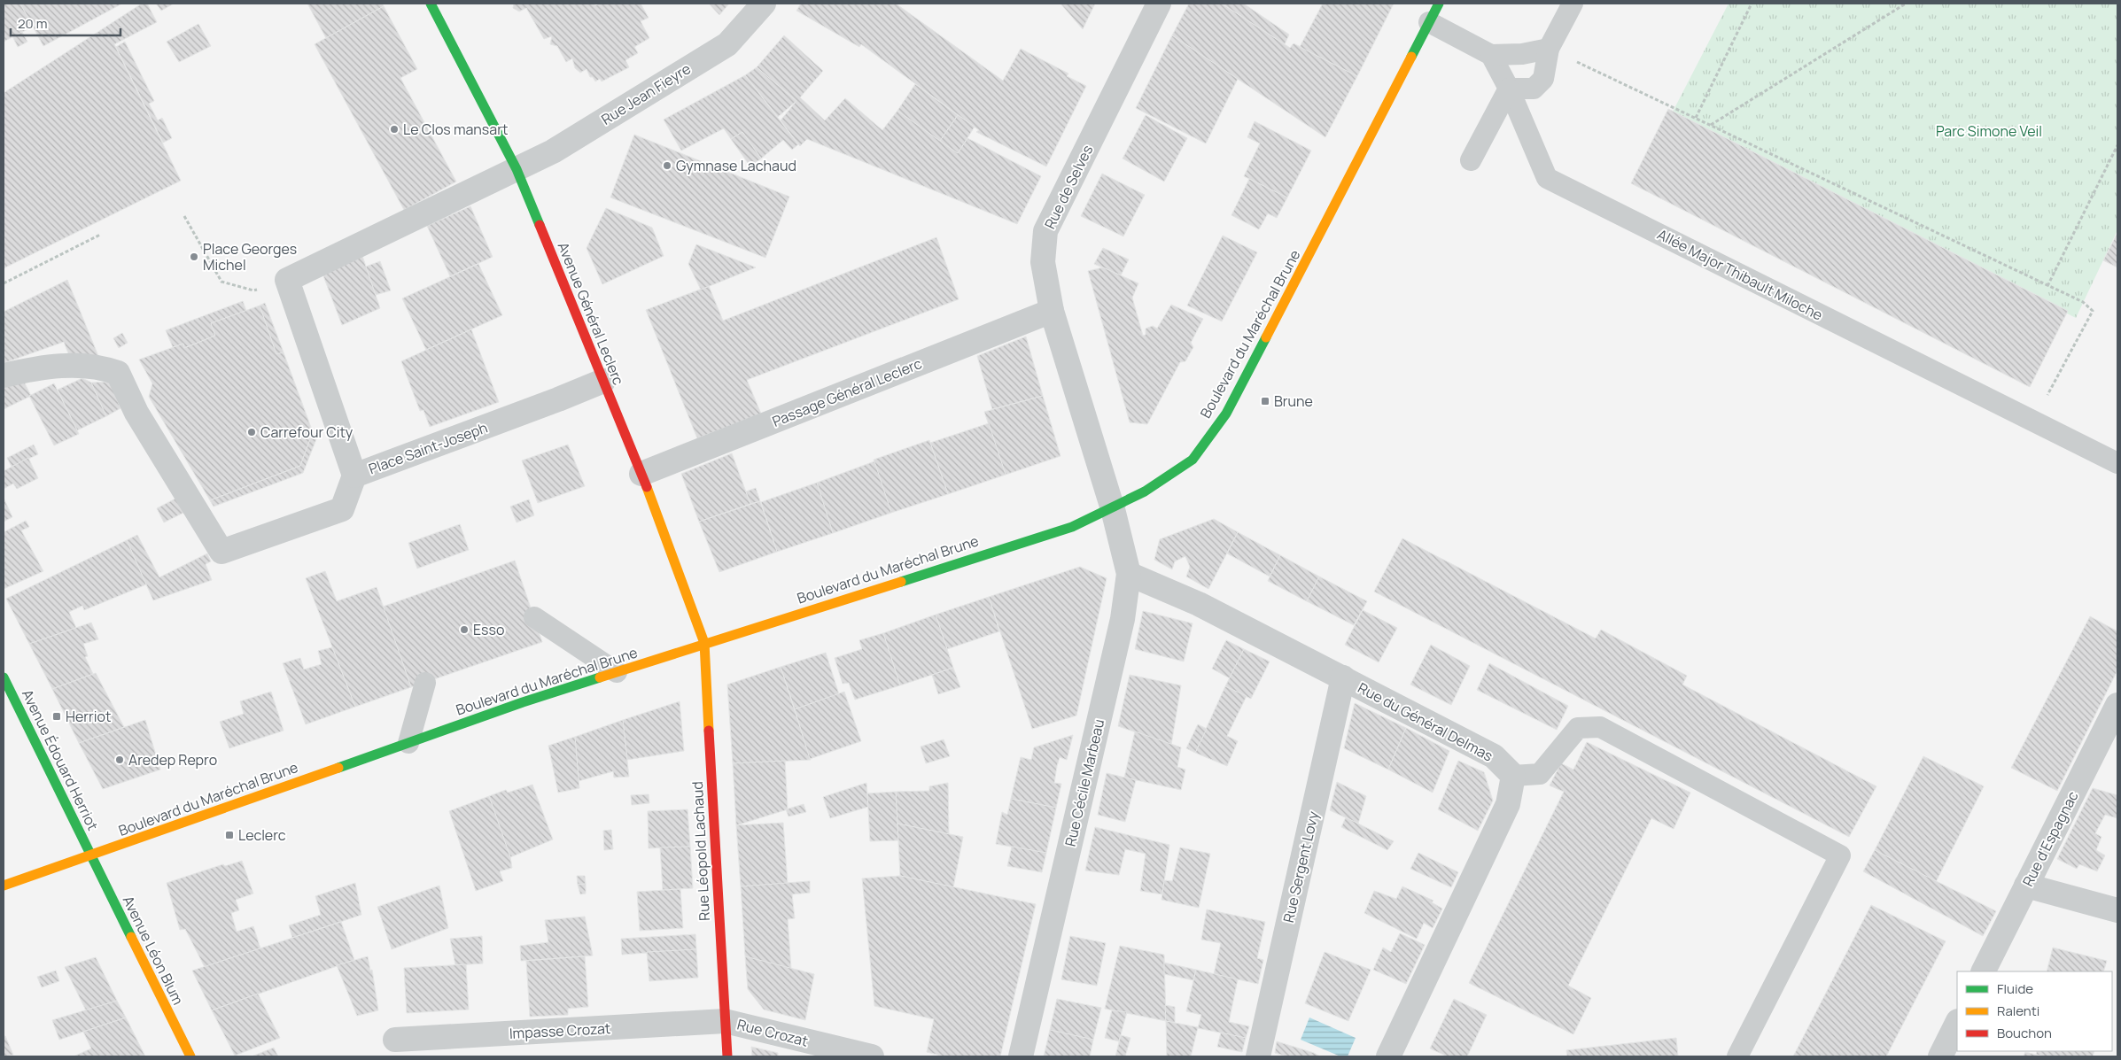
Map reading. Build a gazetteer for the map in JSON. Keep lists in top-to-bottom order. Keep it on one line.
{"streets":{"main road":["Avenue Général Leclerc","Boulevard du Maréchal Brune","Avenue Édouard Herriot","Rue Léopold Lachaud","Avenue Léon Blum"],"street":["Rue Jean Fieyre","Rue de Selves","Passage Général Leclerc","Place Saint-Joseph","Rue du Général Delmas","Rue Cécile Marbeau","Rue d'Espagnac","Rue Sergent Lovy","Impasse Crozat","Rue Crozat"],"lane":["Allée Major Thibault Miloche"]},"crossings":[["Rue Jean Fieyre","Avenue Général Leclerc"],["Rue de Selves","Boulevard du Maréchal Brune"],["Rue de Selves","Passage Général Leclerc"],["Rue de Selves","Rue Cécile Marbeau"],["Avenue Général Leclerc","Boulevard du Maréchal Brune"],["Avenue Général Leclerc","Passage Général Leclerc"],["Avenue Général Leclerc","Place Saint-Joseph"],["Avenue Général Leclerc","Rue Léopold Lachaud"],["Boulevard du Maréchal Brune","Avenue Édouard Herriot"],["Boulevard du Maréchal Brune","Rue Cécile Marbeau"],["Boulevard du Maréchal Brune","Rue Léopold Lachaud"],["Boulevard du Maréchal Brune","Avenue Léon Blum"],["Rue du Général Delmas","Rue Cécile Marbeau"],["Rue du Général Delmas","Rue Sergent Lovy"],["Avenue Édouard Herriot","Avenue Léon Blum"],["Rue Léopold Lachaud","Impasse Crozat"],["Rue Léopold Lachaud","Rue Crozat"],["Impasse Crozat","Rue Crozat"]],"parks":["Parc Simone Veil"],"places":{"other":["Le Clos mansart","Gymnase Lachaud","Place Georges Michel","Carrefour City","Esso","Aredep Repro"],"transit":["Brune","Herriot","Leclerc"]},"legend":["Fluide","Ralenti","Bouchon"],"scale_bar":"20 m"}
